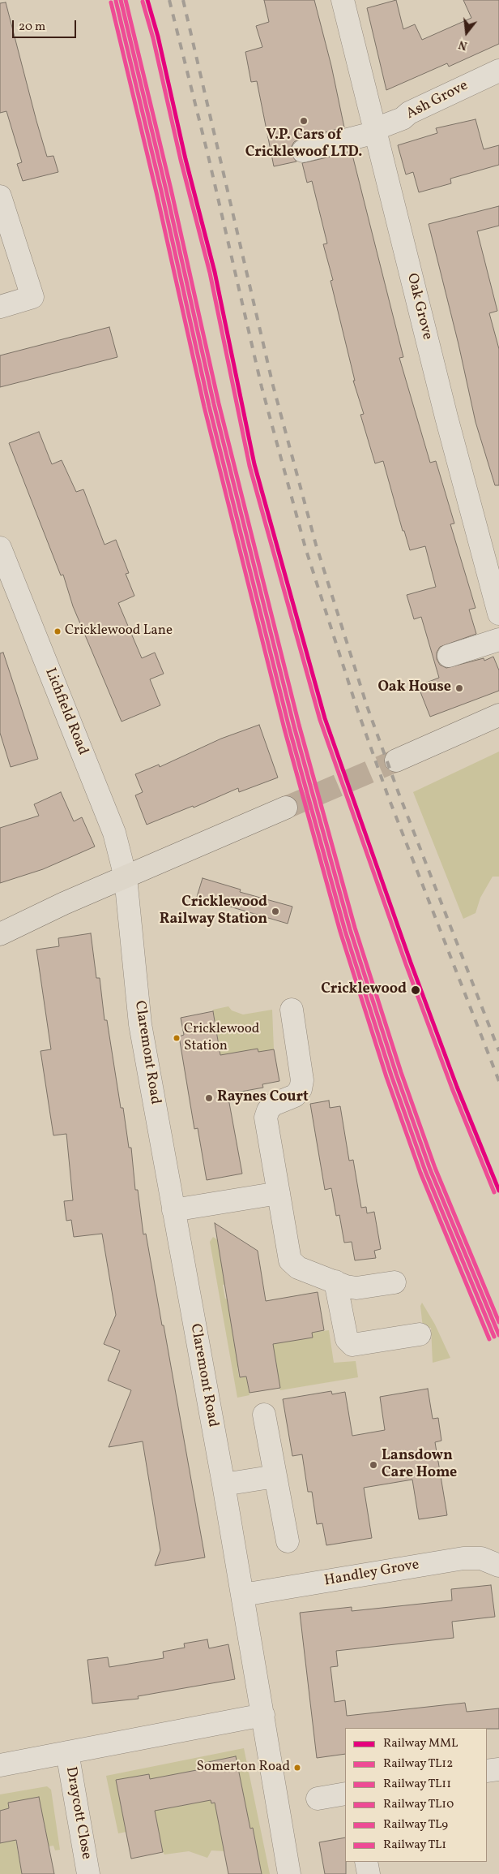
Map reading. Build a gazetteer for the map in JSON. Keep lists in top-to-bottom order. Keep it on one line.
{"streets":{"street":["Ash Grove","Oak Grove","Lichfield Road","Claremont Road","Handley Grove","Draycott Close"]},"crossings":[["Ash Grove","Oak Grove"],["Lichfield Road","Claremont Road"],["Claremont Road","Handley Grove"]],"places":["V.P. Cars of Cricklewoof LTD.","Cricklewood Lane","Oak House","Cricklewood Railway Station","Cricklewood","Cricklewood Station","Raynes Court","Lansdown Care Home","Somerton Road"],"lines":["rail line MML","rail line TL12","rail line TL10","rail line TL11","rail line TL1","rail line TL9"],"legend":["Railway MML","Railway TL12","Railway TL11","Railway TL10","Railway TL9","Railway TL1"],"scale_bar":"20 m","north":"bottom"}
